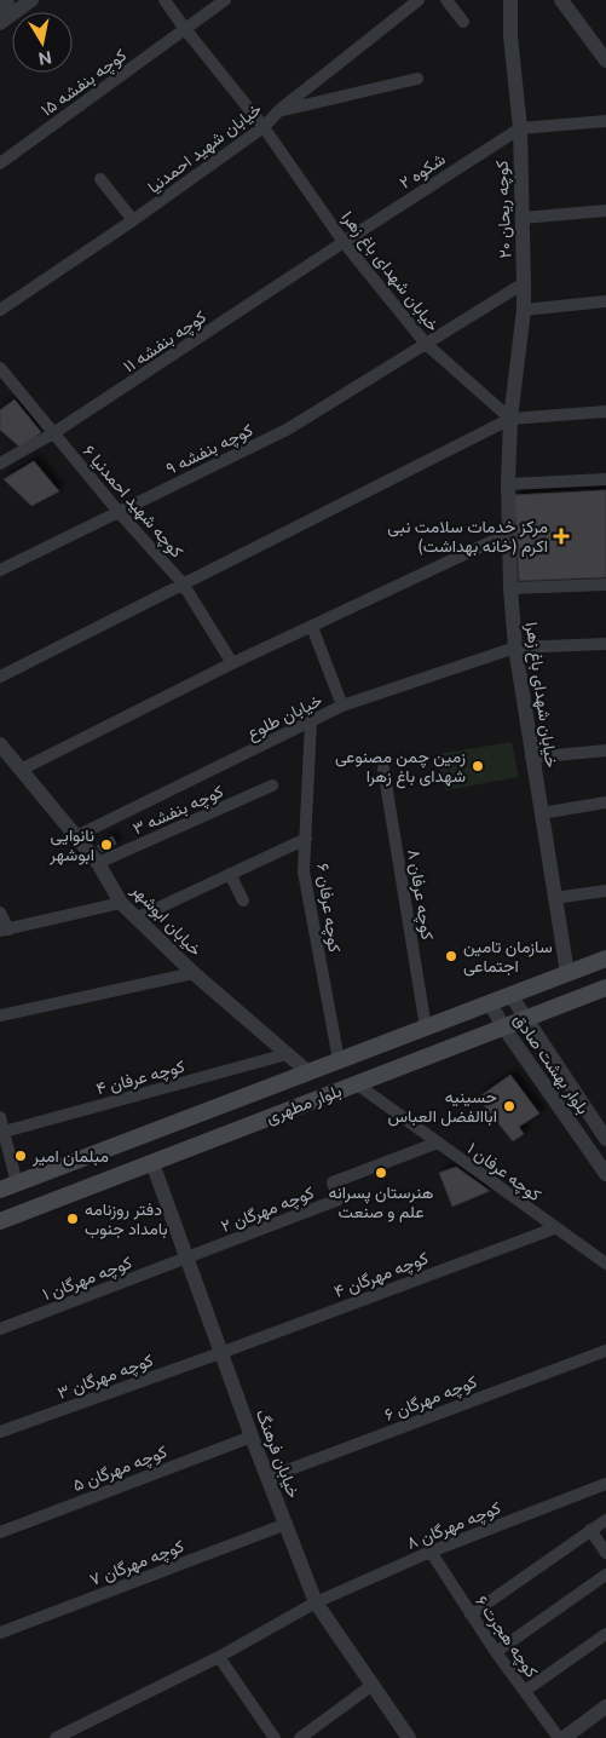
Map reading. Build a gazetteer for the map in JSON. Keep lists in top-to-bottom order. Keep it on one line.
{"streets":{"main road":["بلوار مطهری"],"street":["کوچه بنفشه ١۵","خیابان شهید احمدنیا","شکوه ۲","کوچه ریحان ۲۰","خیابان شهدای باغ زهرا","کوچه بنفشه ۱۱","کوچه بنفشه ۹","کوچه شهید احمدنیا ۶","خیابان شهدای باغ‌ زهرا","خیابان طلوع","کوچه بنفشه ۳","کوچه عرفان ۸","کوچه عرفان ۶","خیابان ابوشهر","بلوار بهشت صادق","کوچه عرفان ۴","کوچه عرفان ۱","کوچه مهرگان ۲","کوچه مهرگان ۴","کوچه مهرگان ۱","کوچه مهرگان ۳","کوچه مهرگان ۶","خیابان فرهنگ","کوچه مهرگان ۵","کوچه مهرگان ۸","کوچه مهرگان ۷","کوچه هجرت ۶"]},"crossings":[["کوچه بنفشه ١۵","خیابان شهدای باغ زهرا"],["خیابان شهید احمدنیا","خیابان شهدای باغ زهرا"],["شکوه ۲","کوچه ریحان ۲۰"],["شکوه ۲","خیابان شهدای باغ زهرا"],["شکوه ۲","کوچه بنفشه ۱۱"],["کوچه ریحان ۲۰","خیابان شهدای باغ زهرا"],["کوچه ریحان ۲۰","کوچه بنفشه ۹"],["کوچه ریحان ۲۰","خیابان شهدای باغ‌ زهرا"],["خیابان شهدای باغ زهرا","کوچه بنفشه ۱۱"],["خیابان شهدای باغ زهرا","کوچه بنفشه ۹"],["خیابان شهدای باغ زهرا","خیابان شهدای باغ‌ زهرا"],["کوچه بنفشه ۱۱","کوچه شهید احمدنیا ۶"],["کوچه بنفشه ۹","کوچه شهید احمدنیا ۶"],["خیابان شهدای باغ‌ زهرا","خیابان طلوع"],["خیابان شهدای باغ‌ زهرا","بلوار مطهری"],["خیابان طلوع","کوچه عرفان ۶"],["خیابان طلوع","خیابان ابوشهر"],["کوچه بنفشه ۳","خیابان ابوشهر"],["کوچه عرفان ۸","بلوار مطهری"],["کوچه عرفان ۶","بلوار مطهری"],["خیابان ابوشهر","کوچه عرفان ۴"],["خیابان ابوشهر","بلوار مطهری"],["بلوار بهشت صادق","بلوار مطهری"],["بلوار مطهری","کوچه عرفان ۱"],["بلوار مطهری","خیابان فرهنگ"],["کوچه عرفان ۱","کوچه مهرگان ۲"],["کوچه عرفان ۱","کوچه مهرگان ۴"],["کوچه مهرگان ۲","کوچه مهرگان ۱"],["کوچه مهرگان ۲","خیابان فرهنگ"],["کوچه مهرگان ۴","کوچه مهرگان ۳"],["کوچه مهرگان ۴","خیابان فرهنگ"],["کوچه مهرگان ۱","خیابان فرهنگ"],["کوچه مهرگان ۳","خیابان فرهنگ"],["کوچه مهرگان ۶","خیابان فرهنگ"],["خیابان فرهنگ","کوچه مهرگان ۵"],["خیابان فرهنگ","کوچه مهرگان ۸"],["خیابان فرهنگ","کوچه مهرگان ۷"],["کوچه مهرگان ۸","کوچه هجرت ۶"]],"places":{"health":["مرکز خدمات سلامت نبی اکرم (خانه بهداشت)"],"other":["زمین چمن مصنوعی شهدای باغ زهرا","نانوایی ابوشهر","سازمان تامین اجتماعی","حسینیه اباالفضل العباس","مبلمان امیر","هنرستان پسرانه علم و صنعت","دفتر روزنامه بامداد جنوب"]},"north":"bottom"}
